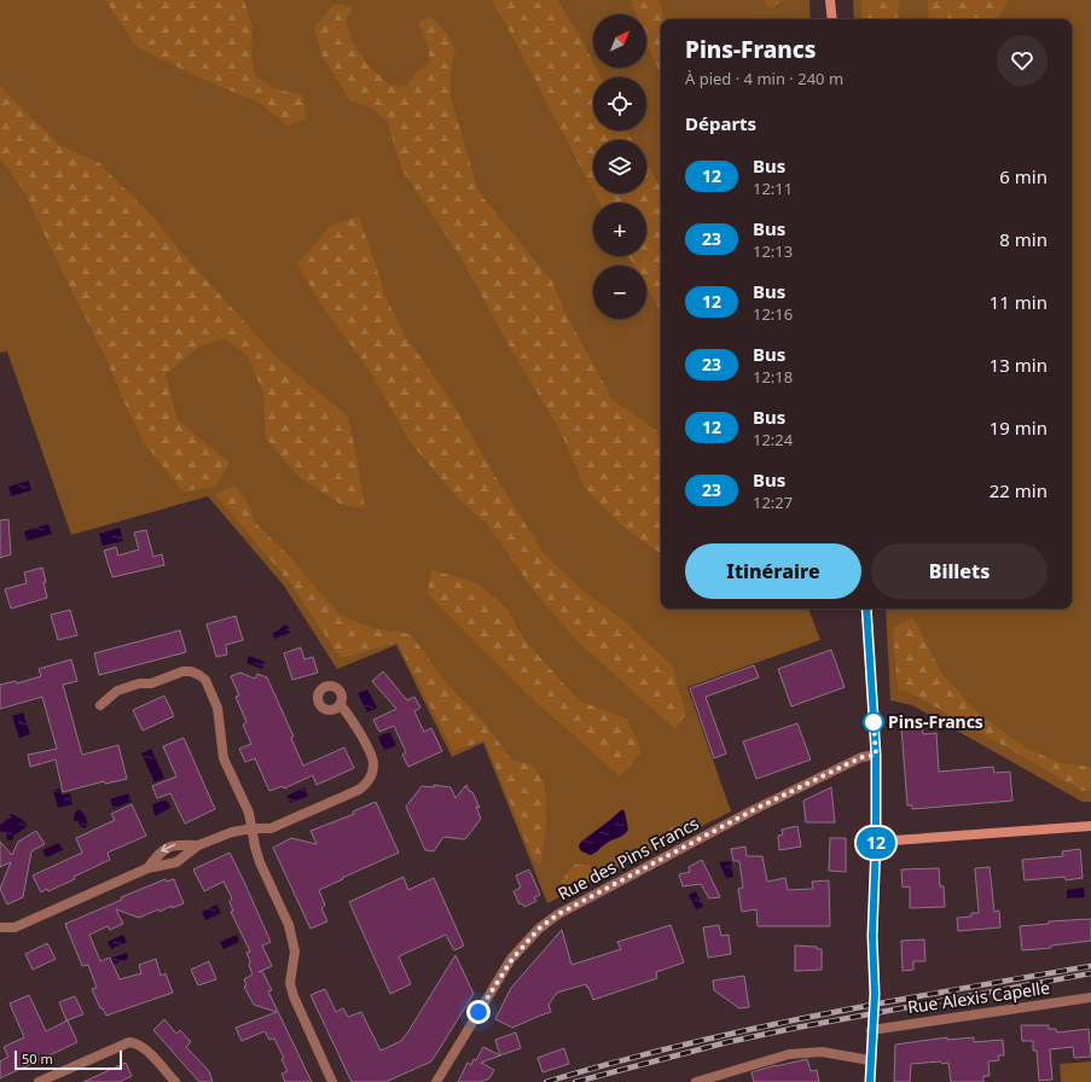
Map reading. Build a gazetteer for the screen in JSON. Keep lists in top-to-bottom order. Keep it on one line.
{"streets":{"street":["Rue des Pins Francs","Rue Alexis Capelle"]},"places":["Pins-Francs"],"lines":["bus line 12"],"scale_bar":"50 m","north":"top right","page":{"on_map":"12","map_buttons":["+","−"],"heading":[["Pins-Francs","À pied · 4 min · 240 m"],"Départs"],"list":[{"mark":"12","name":"Bus","note":"12:11","value":"6 min"},{"mark":"23","name":"Bus","note":"12:13","value":"8 min"},{"mark":"12","name":"Bus","note":"12:16","value":"11 min"},{"mark":"23","name":"Bus","note":"12:18","value":"13 min"},{"mark":"12","name":"Bus","note":"12:24","value":"19 min"},{"mark":"23","name":"Bus","note":"12:27","value":"22 min"}],"buttons":["Itinéraire","Billets"],"scale":"50 m"}}
